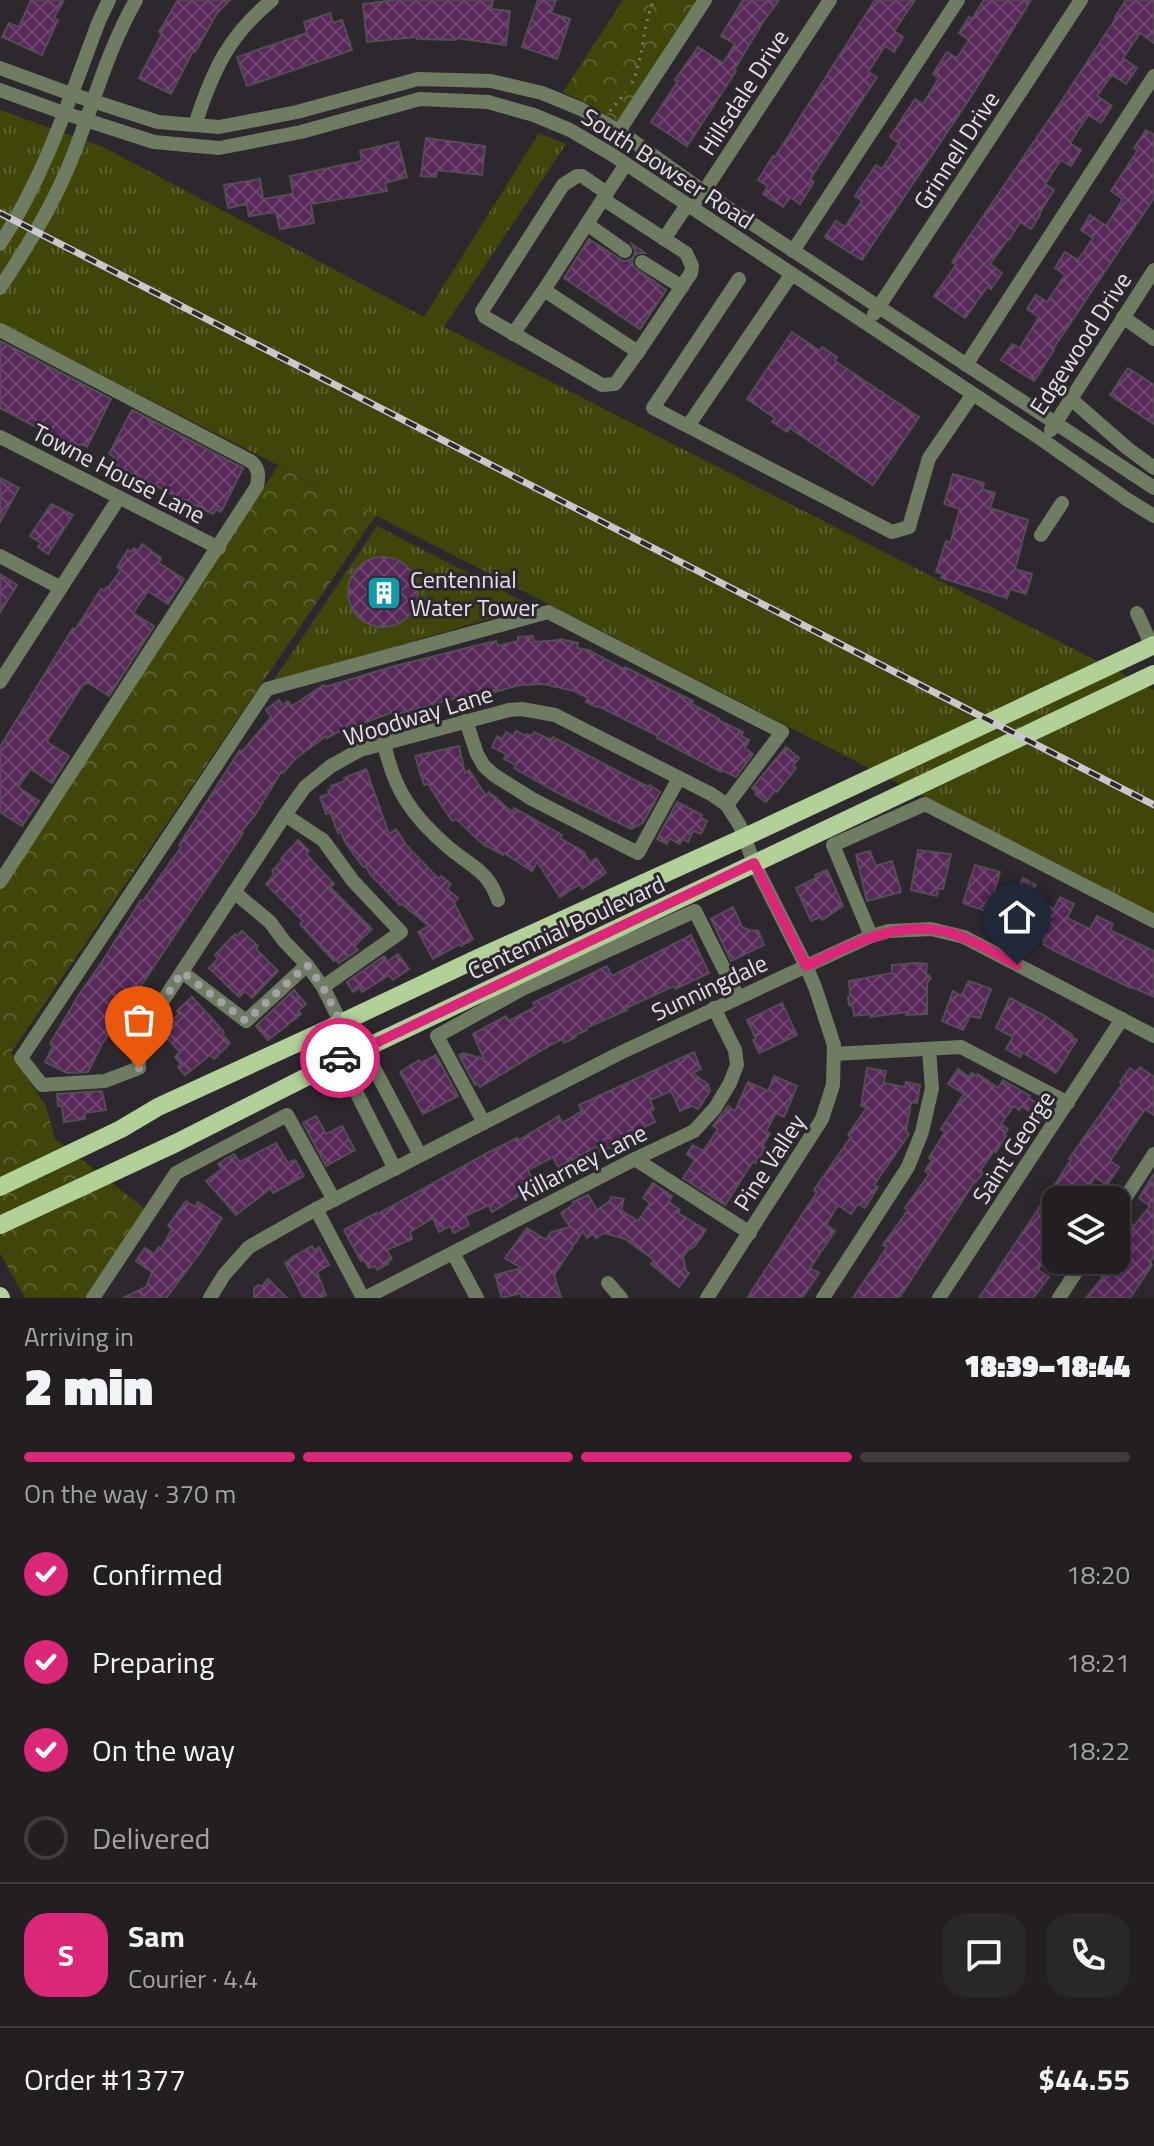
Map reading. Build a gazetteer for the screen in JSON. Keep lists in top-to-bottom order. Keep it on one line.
{"streets":{"main road":["Centennial Boulevard"],"street":["Hillsdale Drive","Grinnell Drive","South Bowser Road","Edgewood Drive","Towne House Lane","Woodway Lane","Sunningdale","Saint George","Killarney Lane","Pine Valley"]},"crossings":[["Hillsdale Drive","South Bowser Road"],["Grinnell Drive","South Bowser Road"],["South Bowser Road","Edgewood Drive"],["Centennial Boulevard","Pine Valley"],["Sunningdale","Saint George"],["Sunningdale","Killarney Lane"],["Sunningdale","Pine Valley"]],"places":{"building":["Centennial Water Tower"]},"page":{"heading":["2 min","Arriving in","18:39–18:44"],"panel":["Sam","Courier · 4.4","Order #1377","$44.55"],"bar":"On the way · 370 m","list":[["Confirmed","18:20"],["Preparing","18:21"],["On the way","18:22"],"Delivered"],"round":"S"}}
